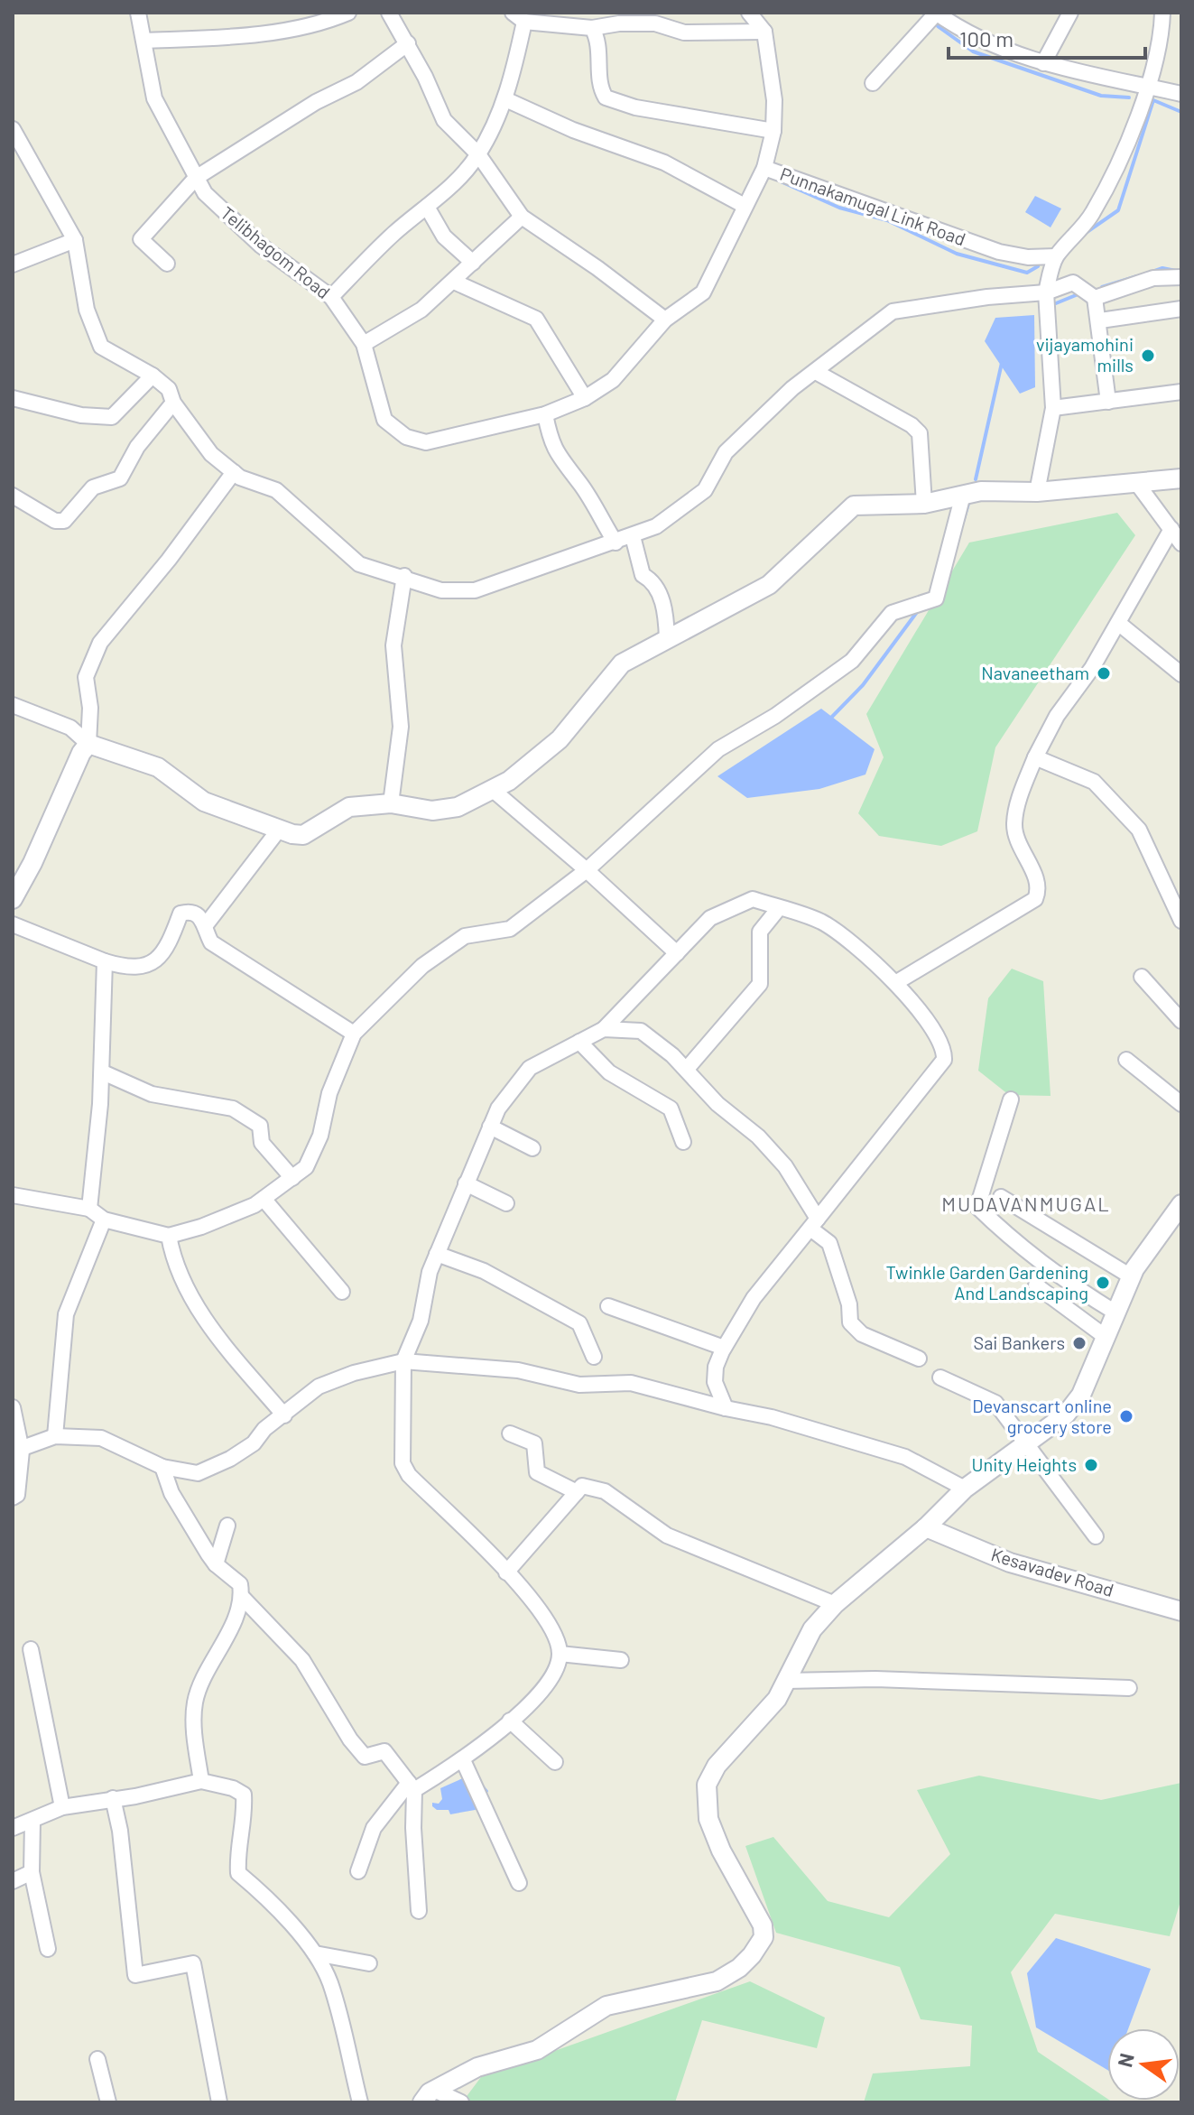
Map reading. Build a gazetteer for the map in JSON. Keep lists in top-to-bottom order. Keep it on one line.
{"streets":{"street":["Punnakamugal Link Road","Telibhagom Road","Kesavadev Road"]},"crossings":[["Punnakamugal Link Road","Telibhagom Road"]],"districts":["MUDAVANMUGAL"],"places":["vijayamohini mills","Navaneetham","Twinkle Garden Gardening And Landscaping","Sai Bankers","Devanscart online grocery store","Unity Heights"],"scale_bar":"100 m","north":"left"}
